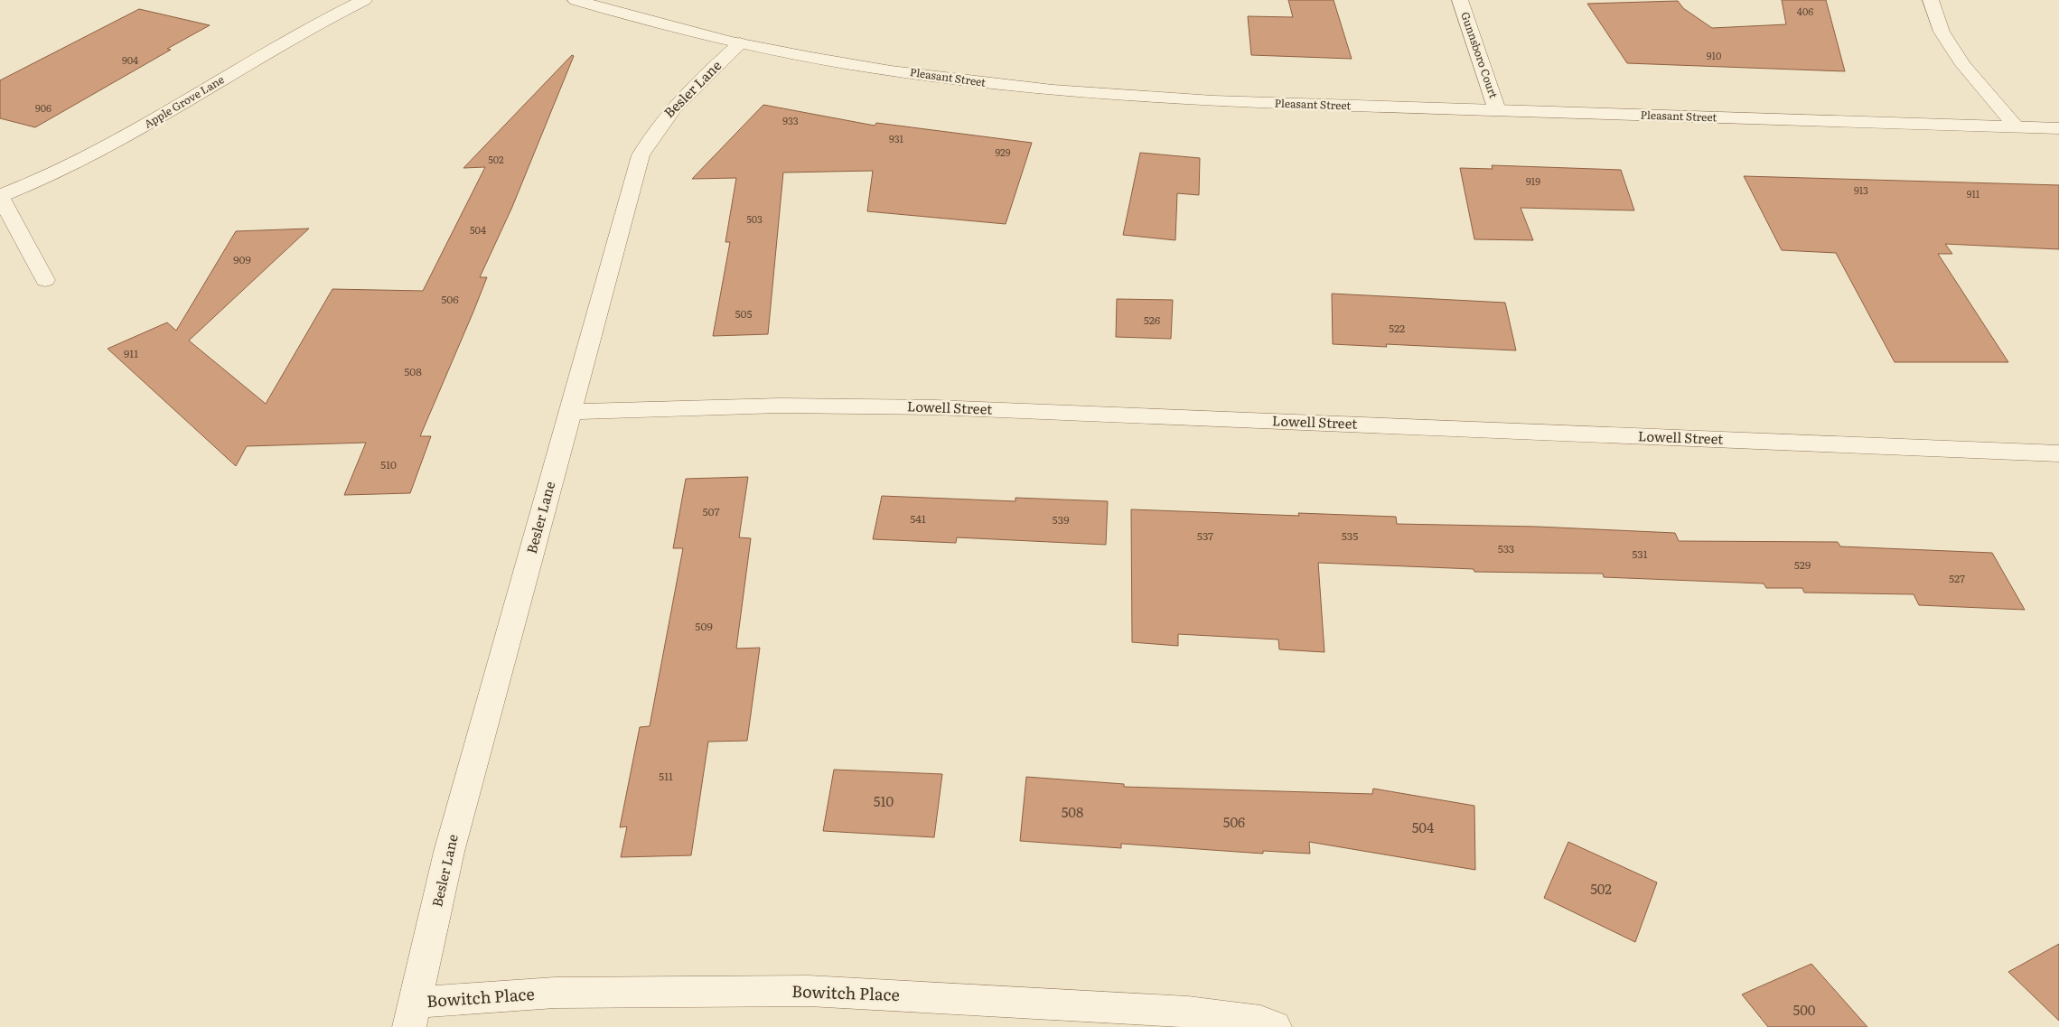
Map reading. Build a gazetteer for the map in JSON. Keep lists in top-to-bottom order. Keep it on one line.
{"streets":{"street":["Gunnsboro Court","Pleasant Street","Besler Lane","Apple Grove Lane","Lowell Street","Bowitch Place"]},"crossings":[["Gunnsboro Court","Pleasant Street"],["Pleasant Street","Besler Lane"],["Besler Lane","Lowell Street"],["Besler Lane","Bowitch Place"]],"house_numbers":["406","910","904","906","933","931","929","502","919","913","911","503","504","909","506","505","526","522","911","508","510","507","541","539","537","535","533","531","529","527","509","511","510","508","506","504","502","500"]}
